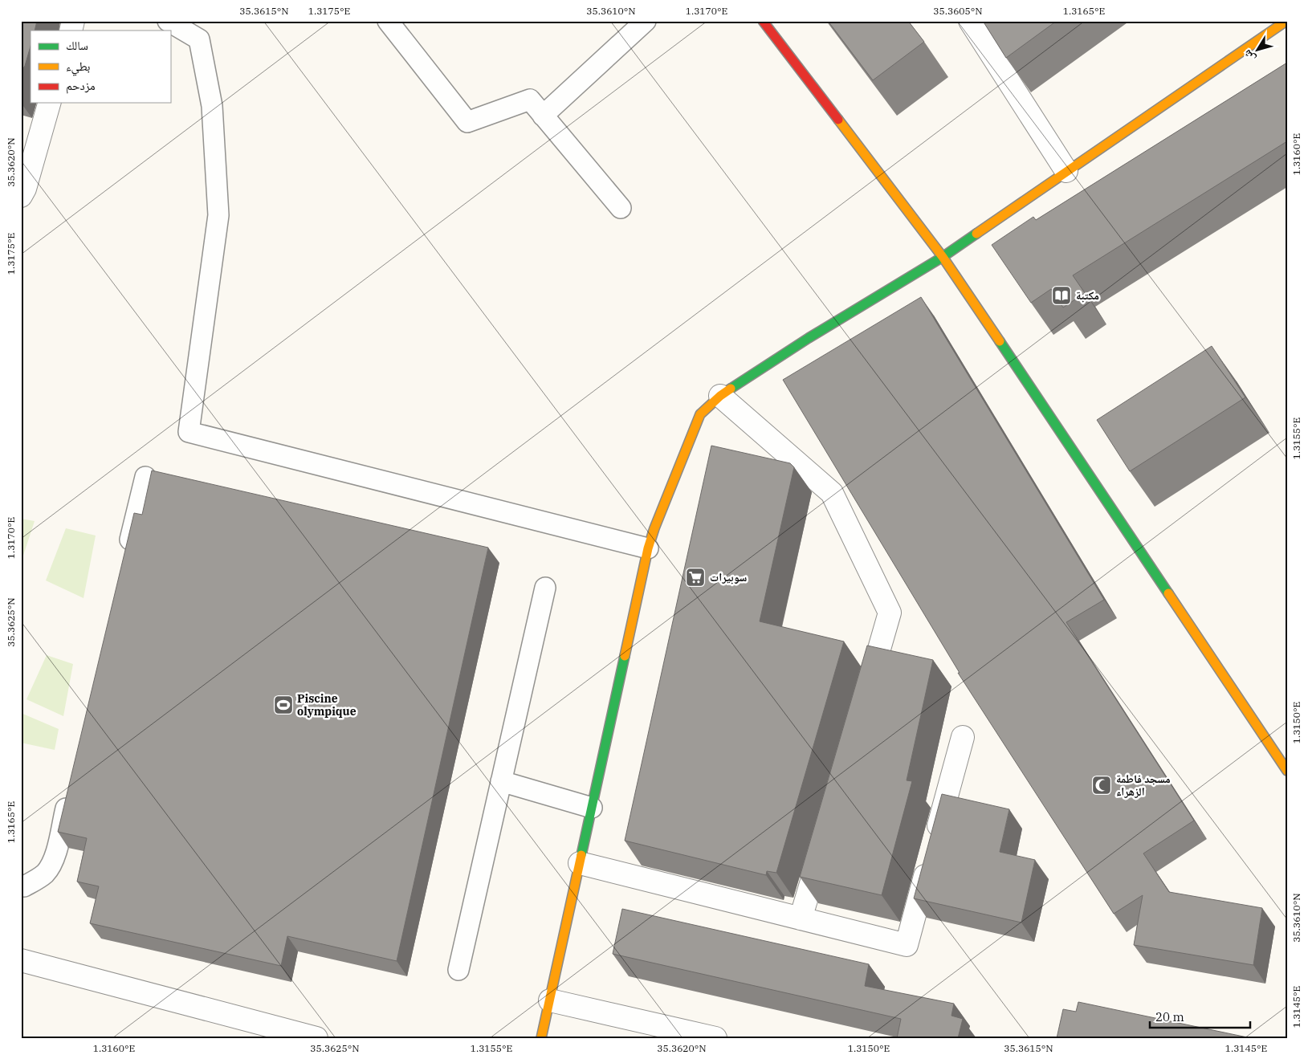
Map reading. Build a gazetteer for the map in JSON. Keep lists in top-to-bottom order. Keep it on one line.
{"places":{"library":["مكتبة"],"supermarket":["سوبيرات"],"sports":["Piscine olympique"],"mosque":["مسجد فاطمة الزهراء"]},"legend":["سالك","بطيء","مزدحم"],"scale_bar":"20 m","north":"bottom left","coordinates":["35.3615°N","1.3175°E","35.3610°N","1.3170°E","35.3605°N","1.3165°E","1.3160°E","35.3620°N","1.3155°E","35.3625°N","1.3150°E","1.3145°E"]}
